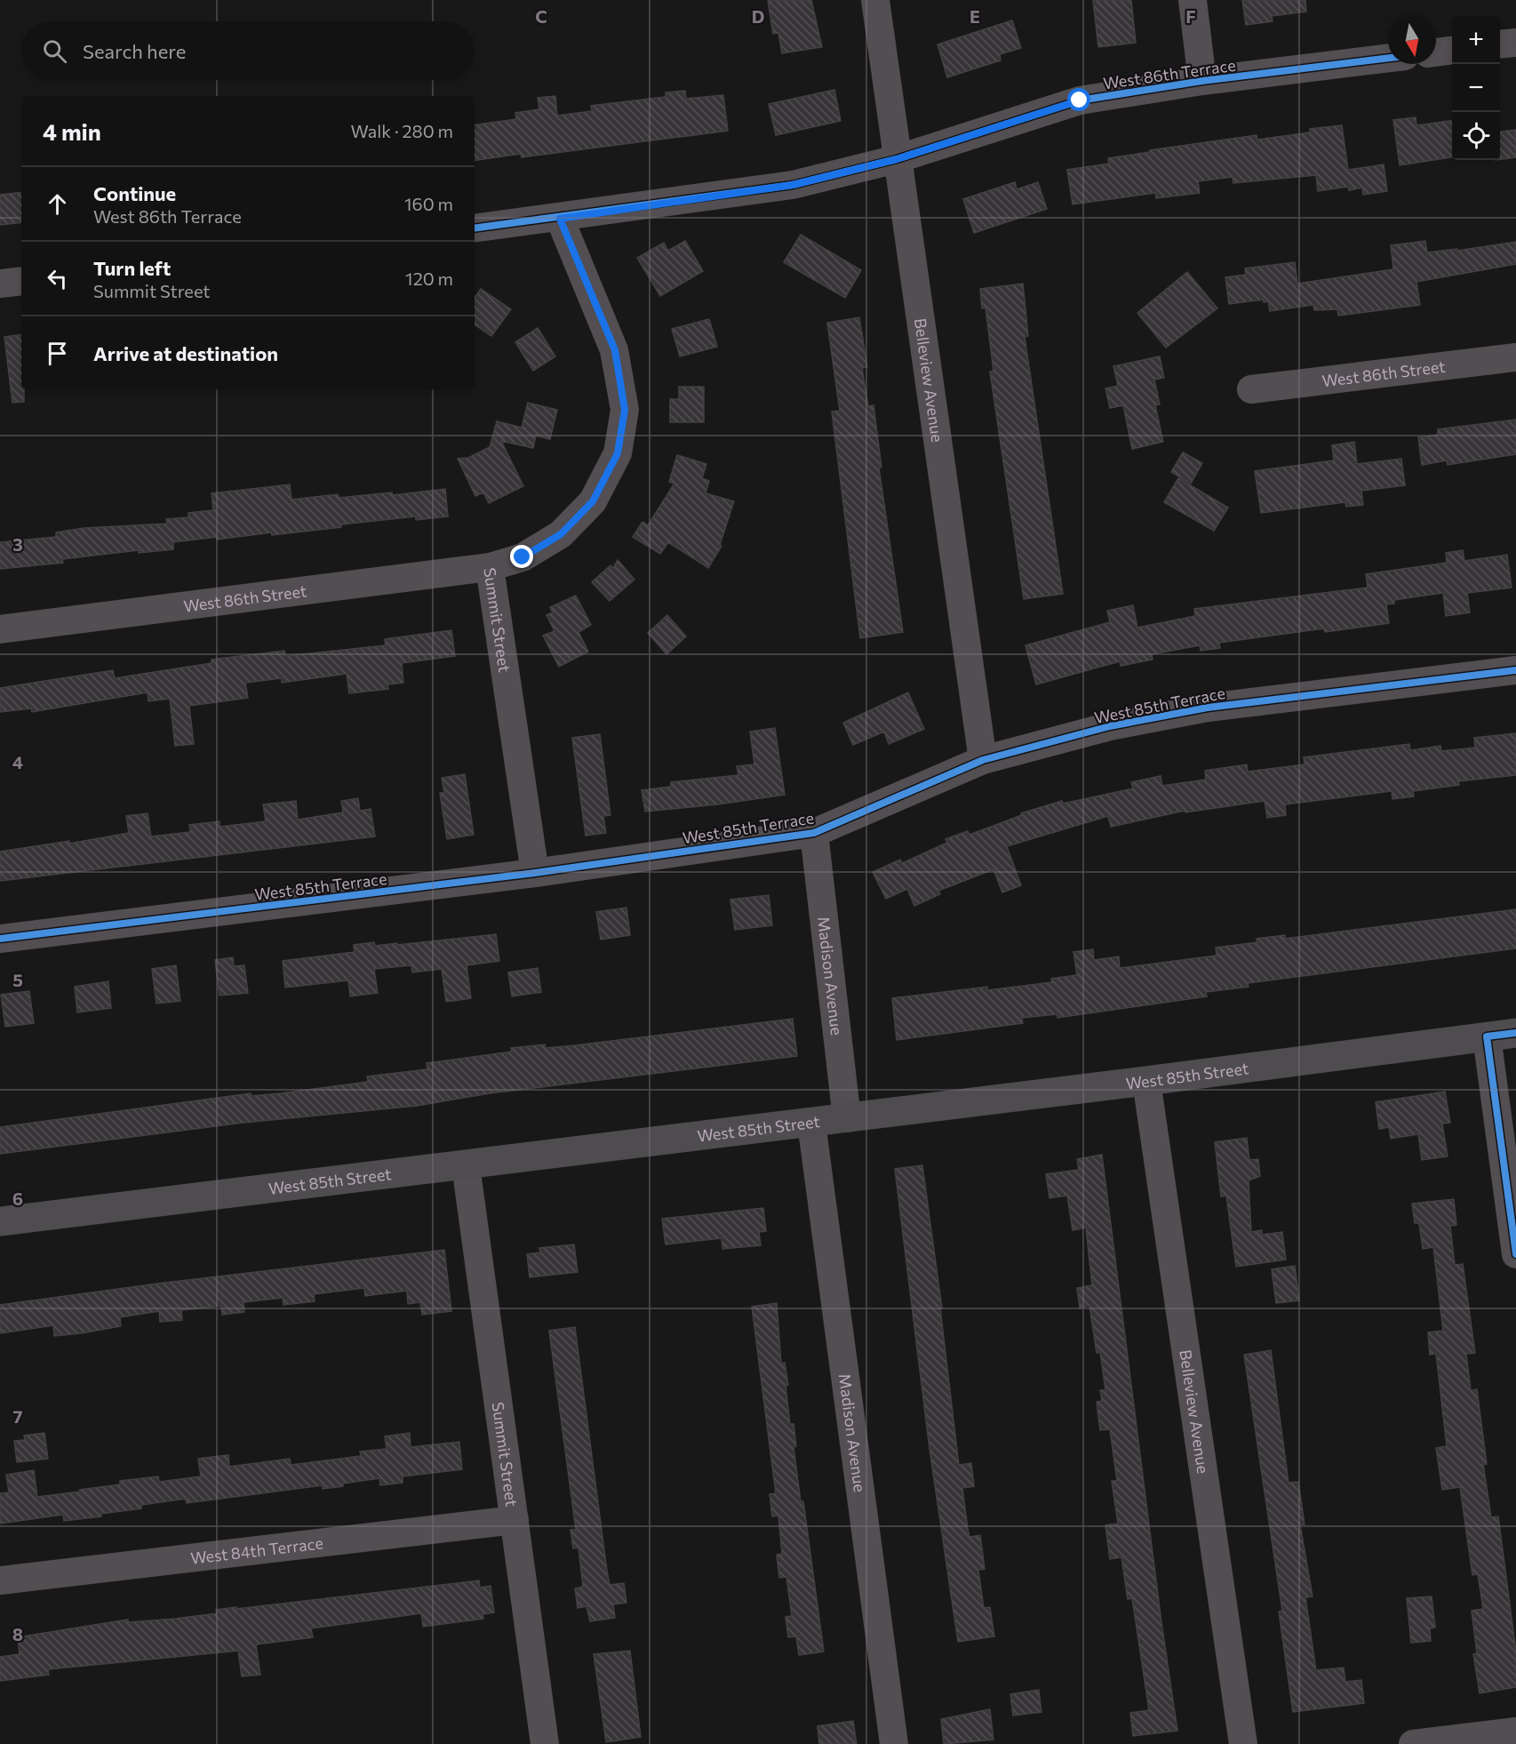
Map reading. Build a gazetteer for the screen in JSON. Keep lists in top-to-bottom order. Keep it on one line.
{"streets":{"main road":["West 85th Street"],"street":["West 86th Terrace","West 86th Street","Belleview Avenue","Summit Street","West 85th Terrace","Madison Avenue","West 84th Terrace"]},"crossings":[["West 86th Terrace","Belleview Avenue"],["West 86th Terrace","Summit Street"],["West 86th Street","Summit Street"],["Belleview Avenue","West 85th Terrace"],["Belleview Avenue","West 85th Street"],["Summit Street","West 85th Terrace"],["Summit Street","West 85th Street"],["Summit Street","West 84th Terrace"],["West 85th Terrace","Madison Avenue"],["Madison Avenue","West 85th Street"]],"north":"bottom","page":{"map_buttons":["+","−"],"search":"Search here","heading":["4 min","Walk · 280 m"],"list":[["Continue","West 86th Terrace","160 m"],["Turn left","Summit Street","120 m"],"Arrive at destination"]},"grid":{"columns":["C","D","E","F"],"rows":["3","4","5","6","7","8"]}}
